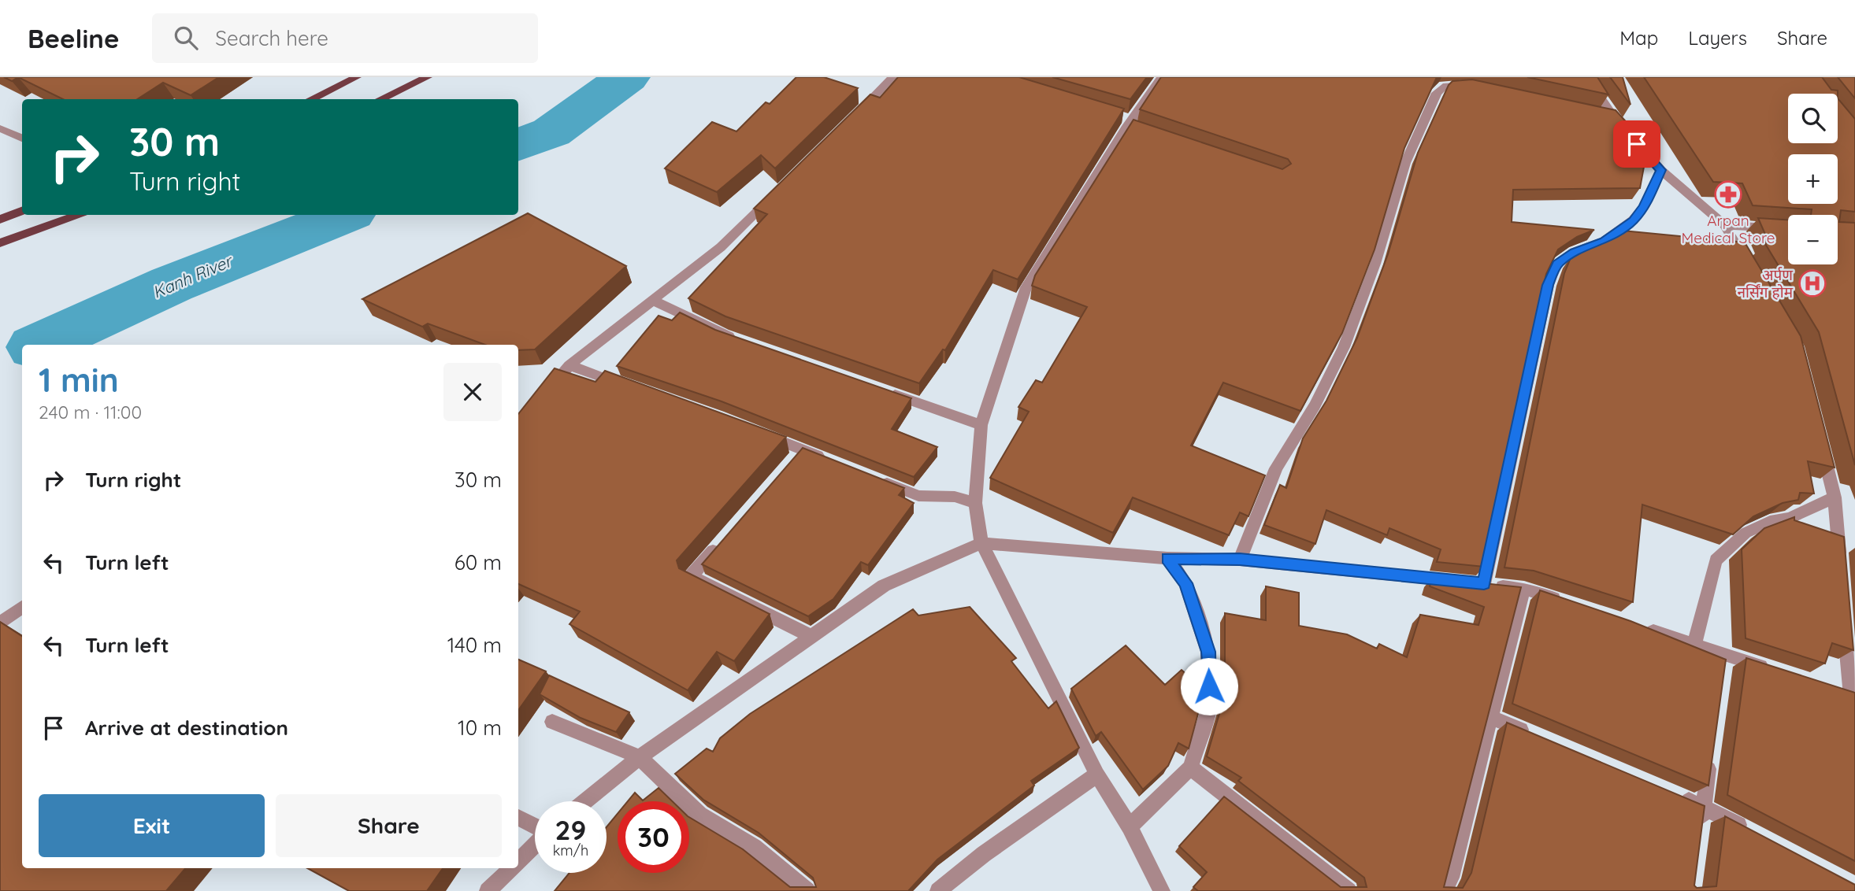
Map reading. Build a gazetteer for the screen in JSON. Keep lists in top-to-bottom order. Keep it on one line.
{"water":["Kanh River"],"places":{"pharmacy":["Arpan Medical Store"],"hospital":["अर्पण नर्सिंग होम"]},"page":{"header":"Beeline","search":"Search here","nav":["Map","Layers","Share"],"map_buttons":["+","−"],"turn":["30 m","Turn right"],"heading":["1 min","240 m · 11:00"],"list":[{"name":"Turn right","value":"30 m"},{"name":"Turn left","value":"60 m"},{"name":"Turn left","value":"140 m"},{"name":"Arrive at destination","value":"10 m"}],"buttons":["Exit","Share"],"speed":"29 km/h","limit":"30"}}
